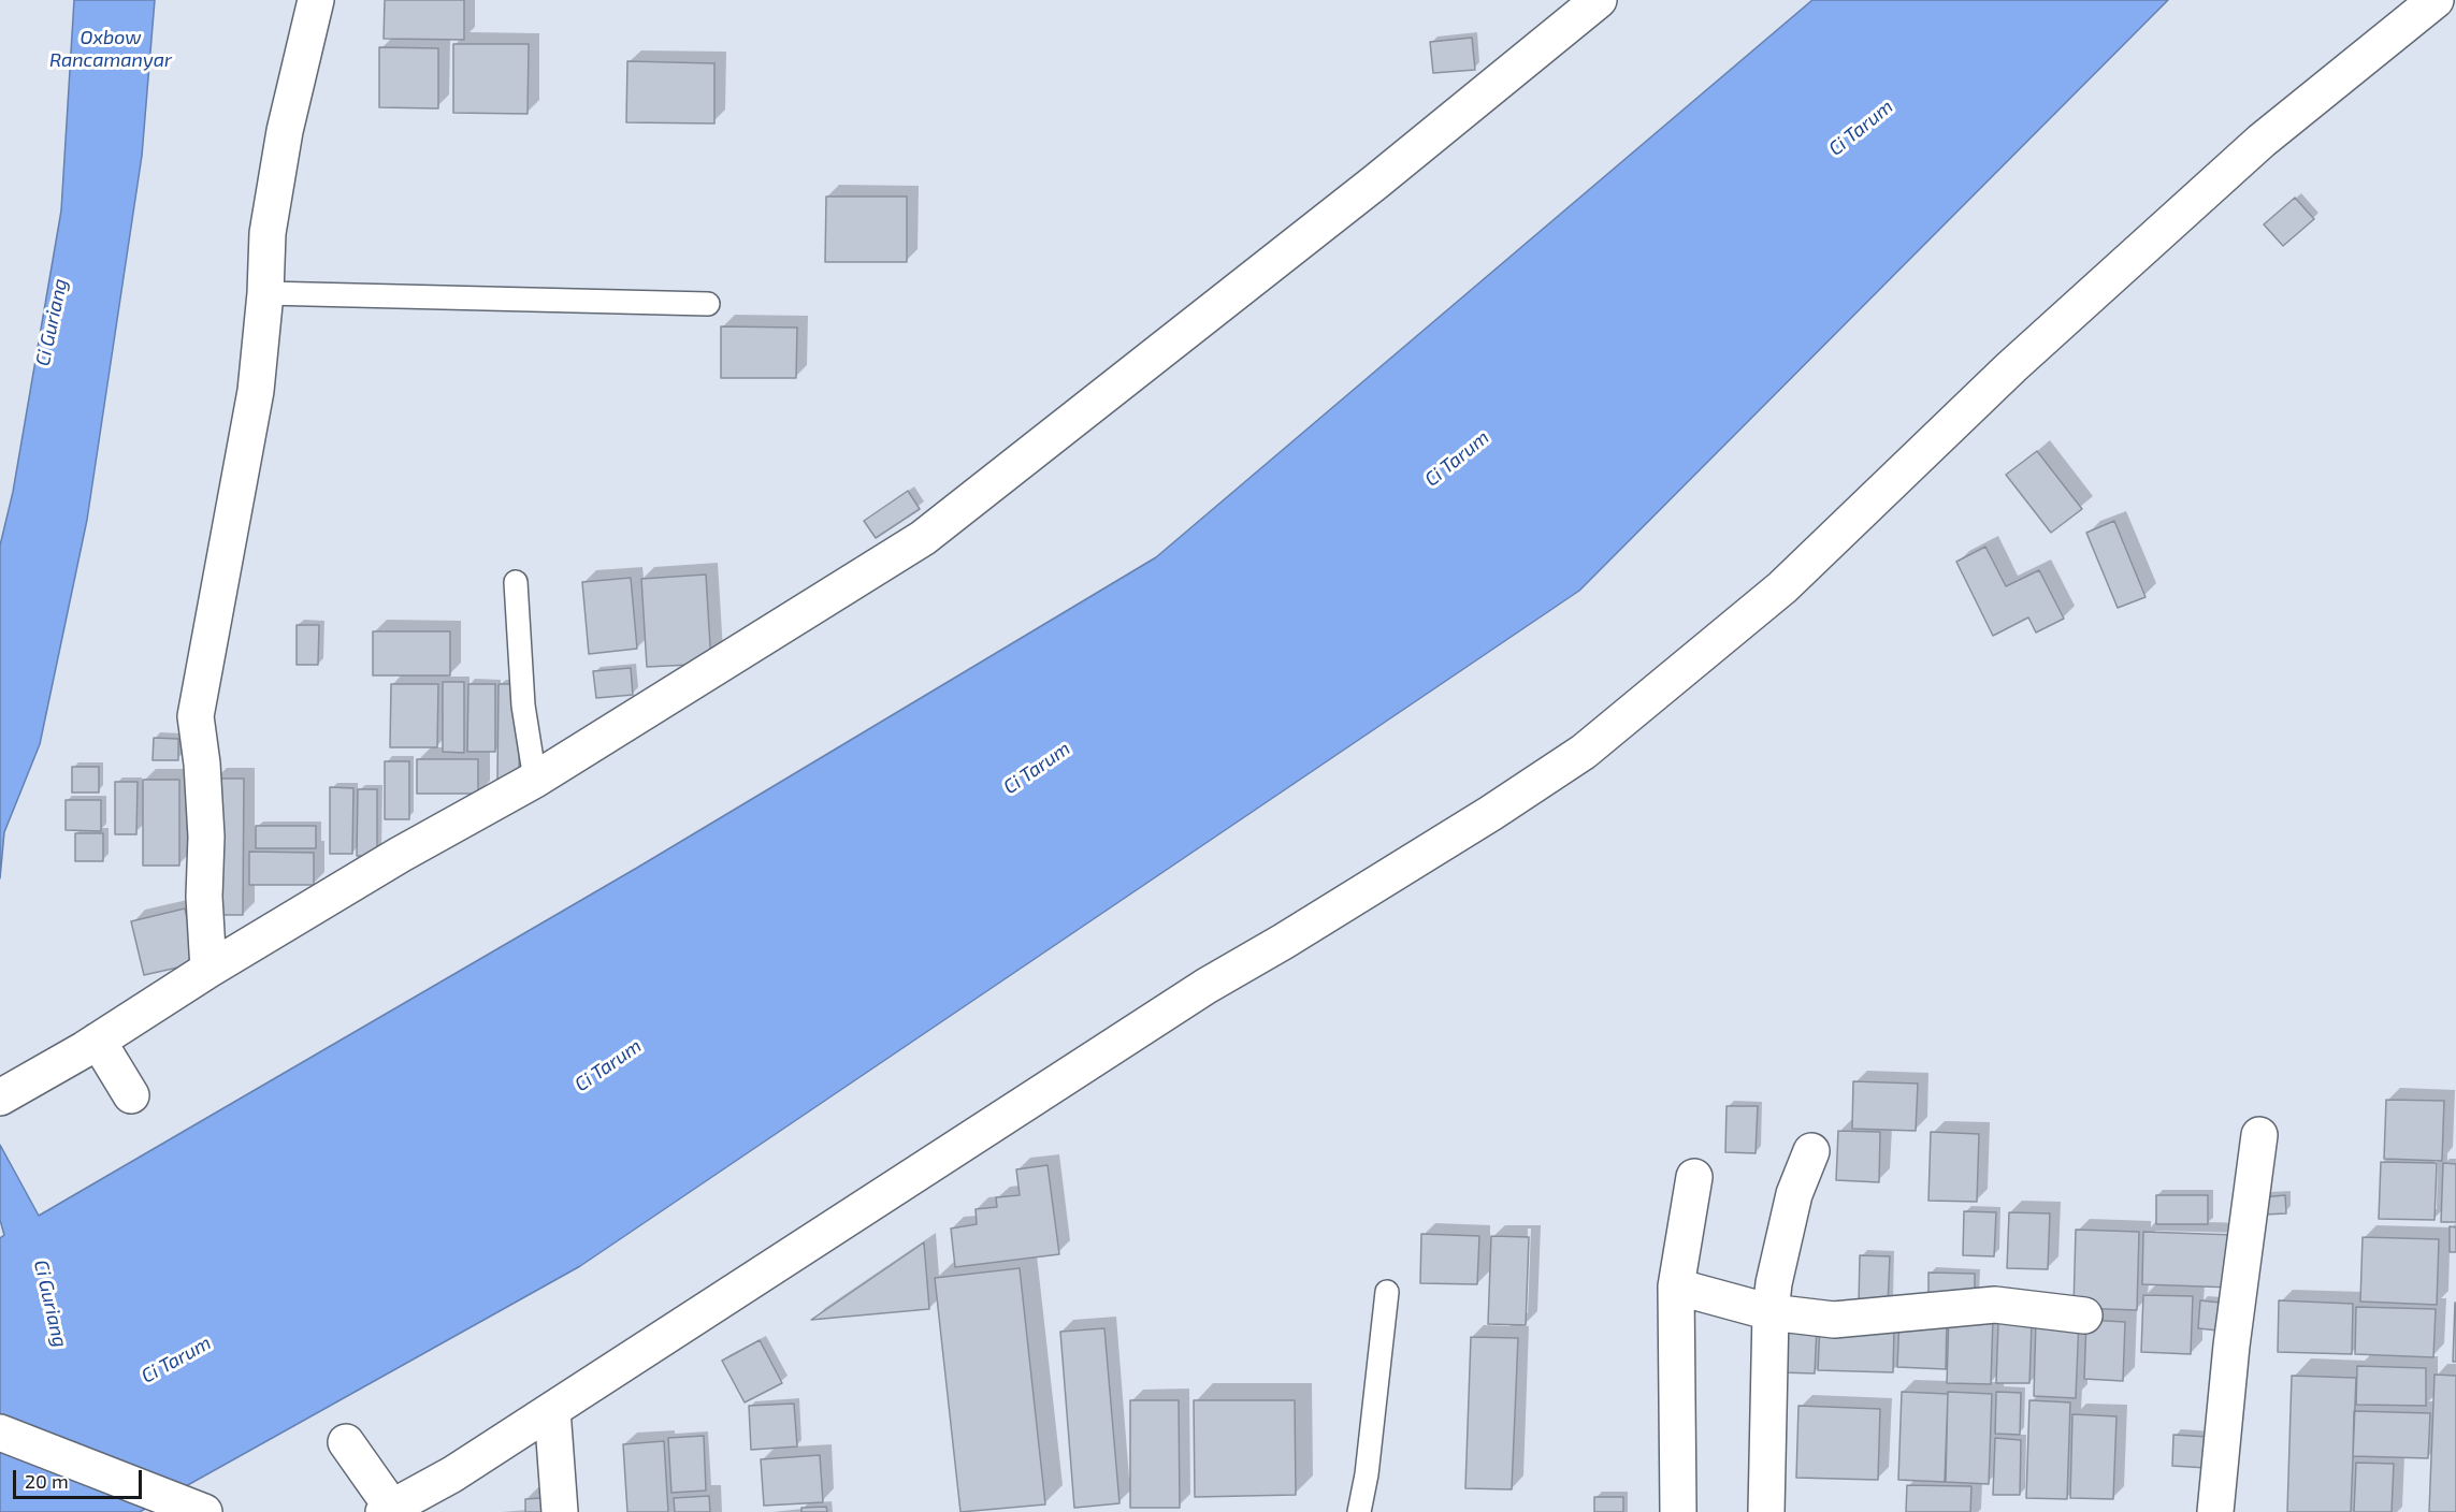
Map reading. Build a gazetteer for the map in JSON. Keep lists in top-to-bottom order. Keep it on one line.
{"water":["Oxbow Rancamanyar","Ci Tarum","Ci Guriang"],"scale_bar":"20 m"}
